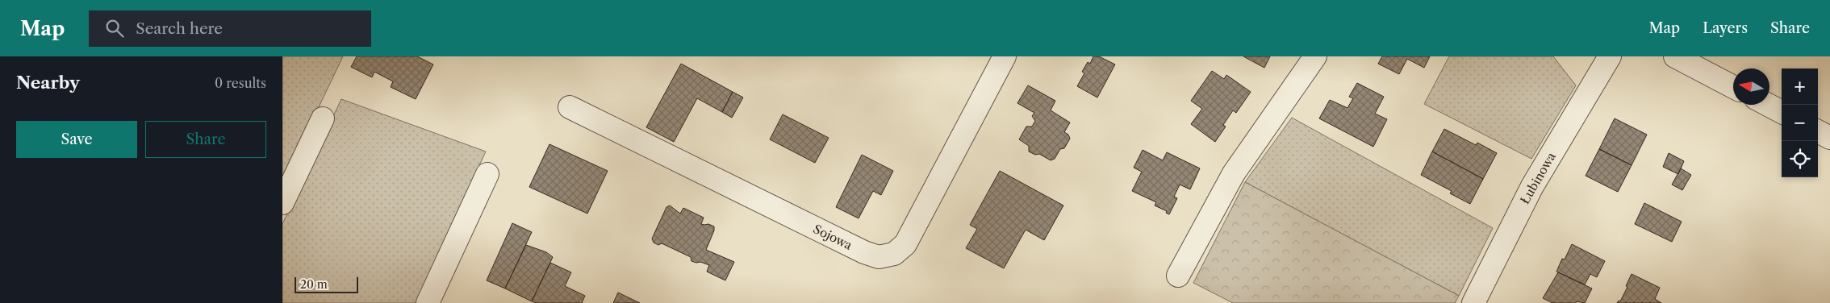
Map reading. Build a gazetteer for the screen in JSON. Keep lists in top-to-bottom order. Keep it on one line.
{"streets":{"street":["Łubinowa","Sojowa"]},"scale_bar":"20 m","north":"left","page":{"header":"Map","search":"Search here","nav":["Map","Layers","Share"],"heading":["Nearby","0 results"],"map_buttons":["+","−"],"buttons":["Save","Share"],"scale":"20 m"}}
